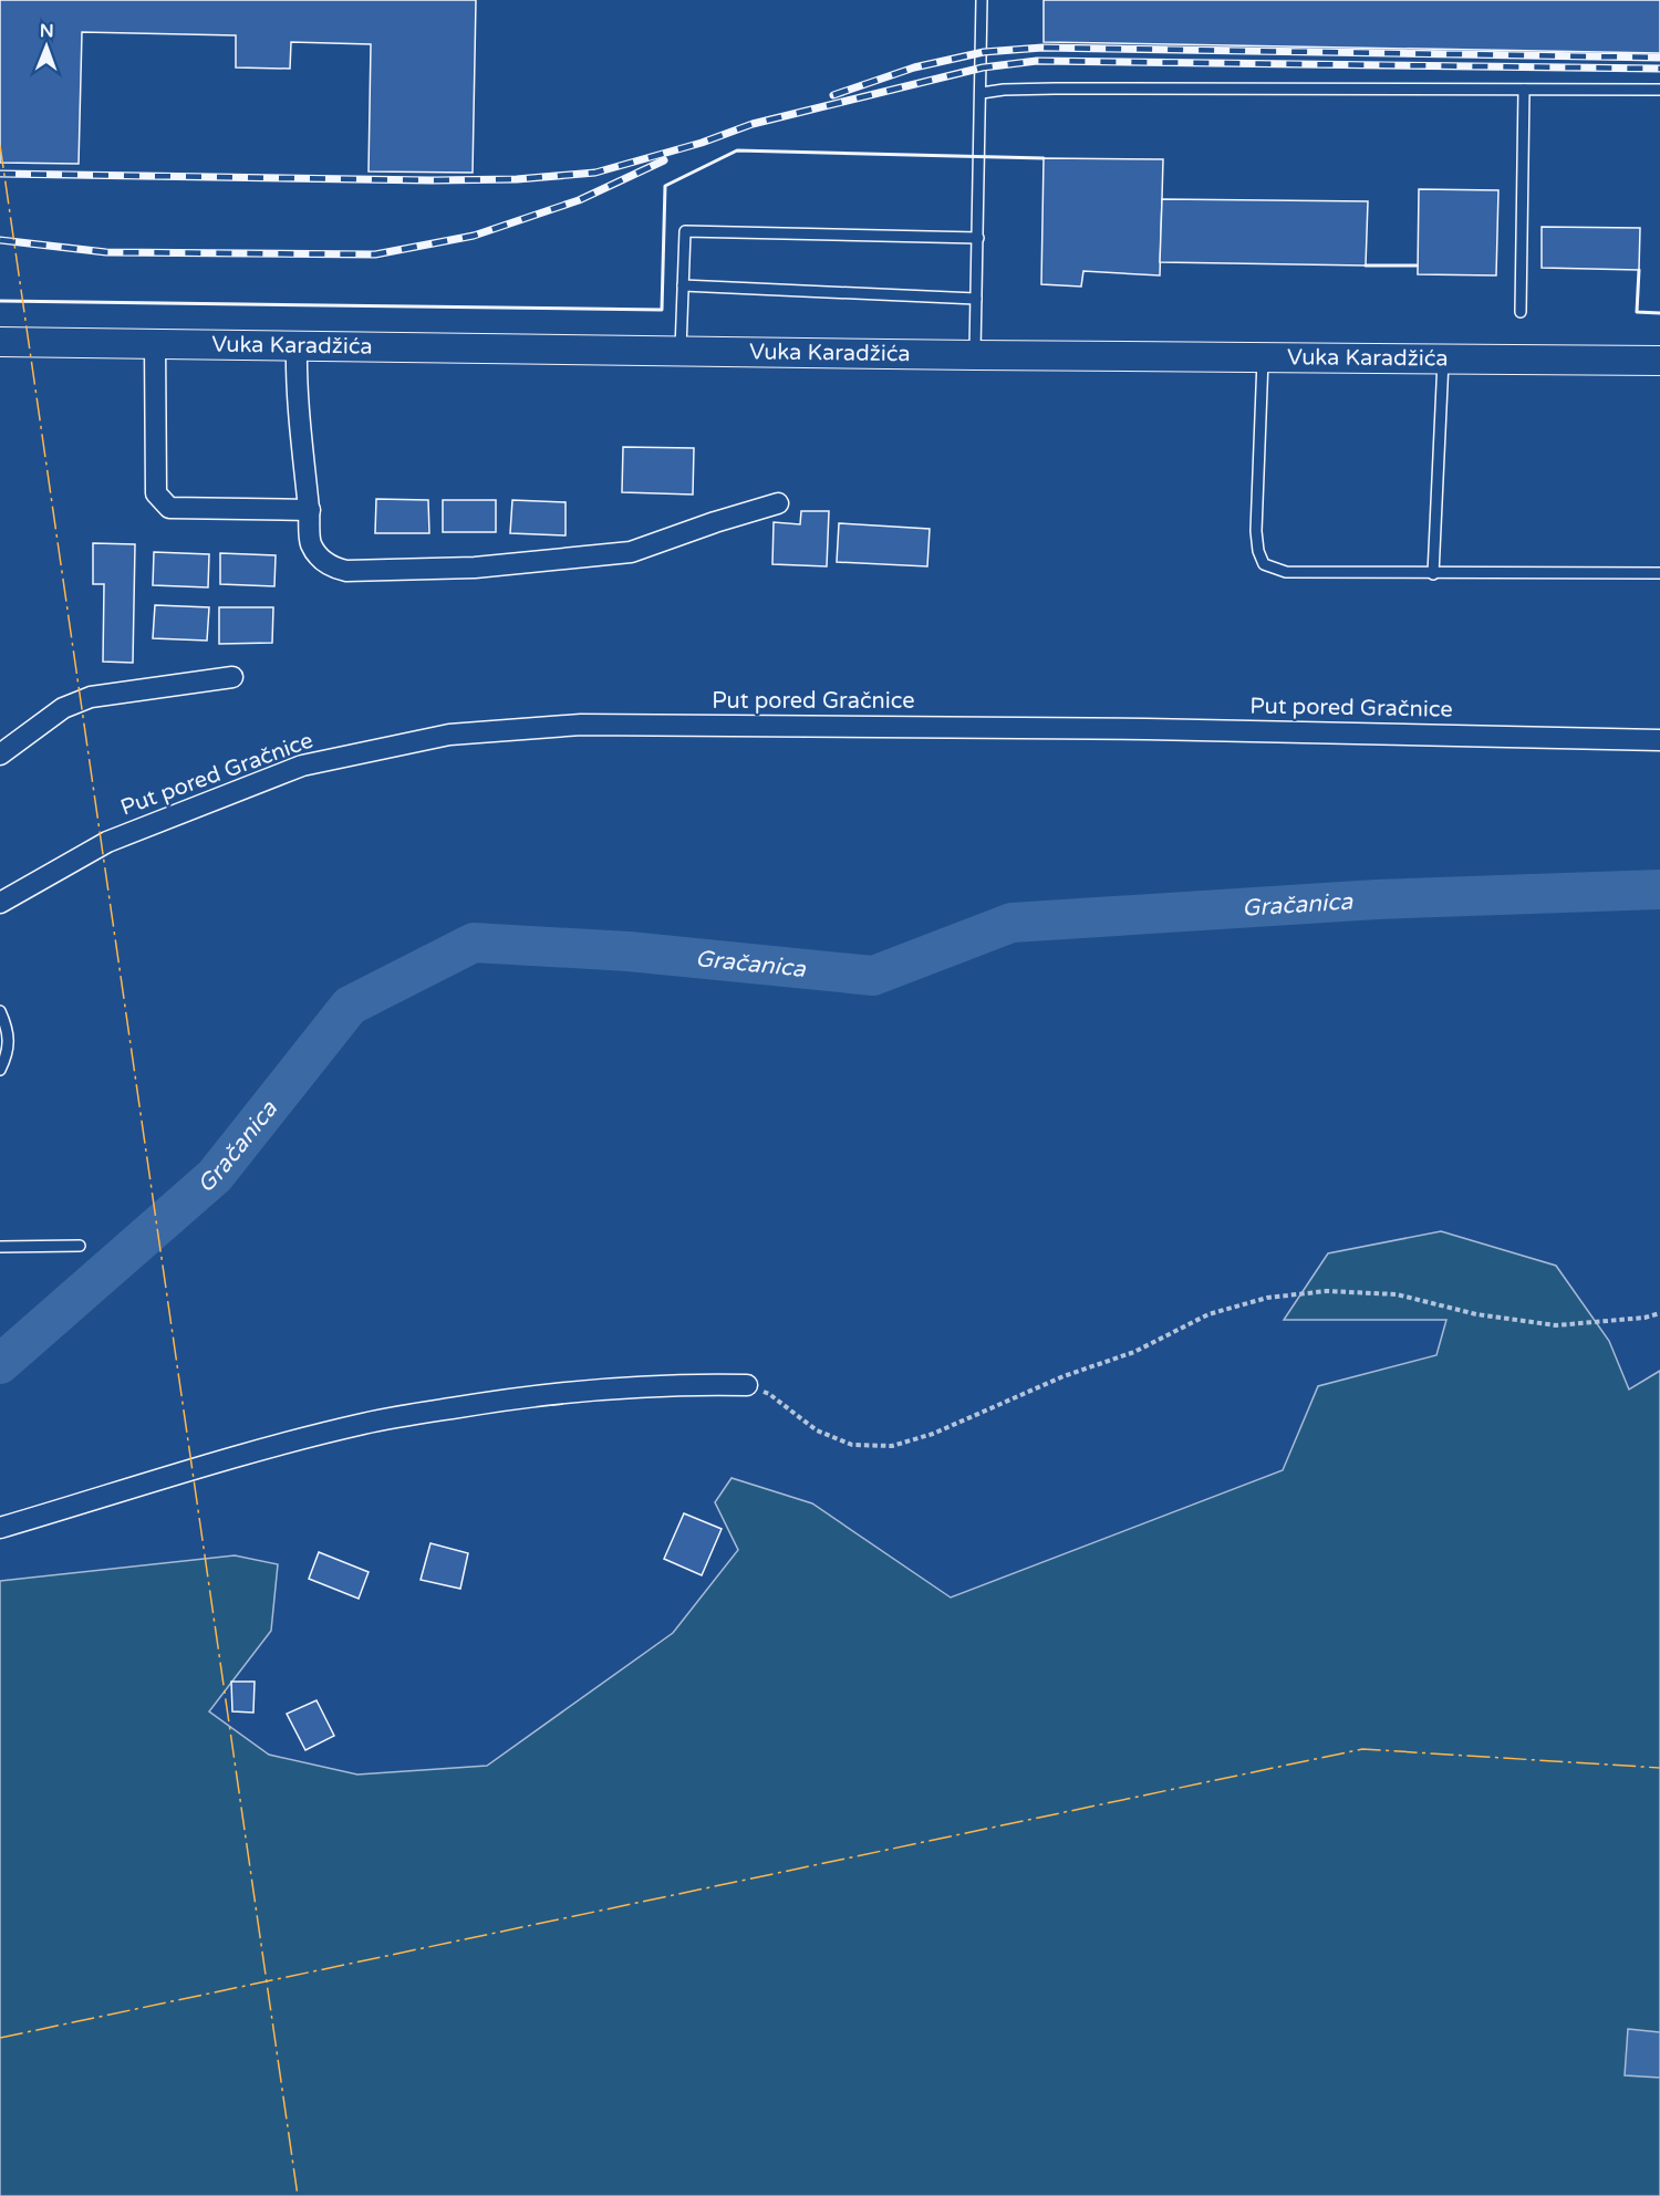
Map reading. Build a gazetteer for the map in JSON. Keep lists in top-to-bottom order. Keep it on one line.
{"streets":{"street":["Vuka Karadžića","Put pored Gračnice"]},"water":["Gračanica"],"north":"top"}
